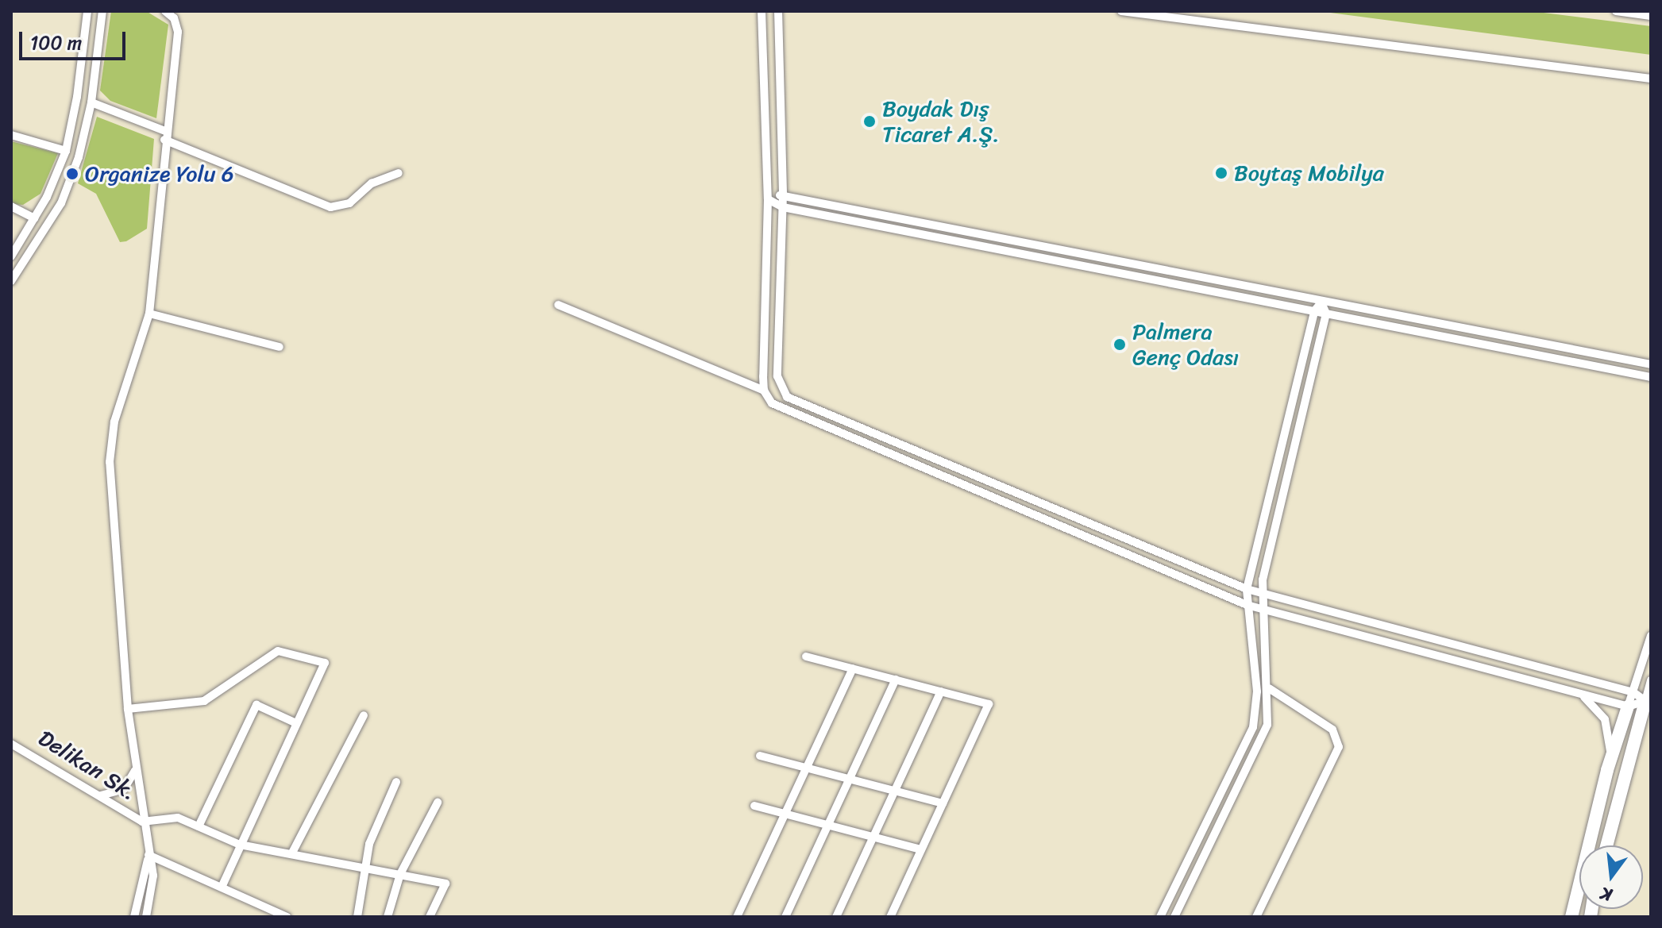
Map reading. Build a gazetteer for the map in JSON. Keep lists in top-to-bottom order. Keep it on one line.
{"streets":{"street":["Delikan Sk."]},"places":["Boydak Dış Ticaret A.Ş.","Boytaş Mobilya","Organize Yolu 6","Palmera Genç Odası"],"scale_bar":"100 m","north":"bottom"}
